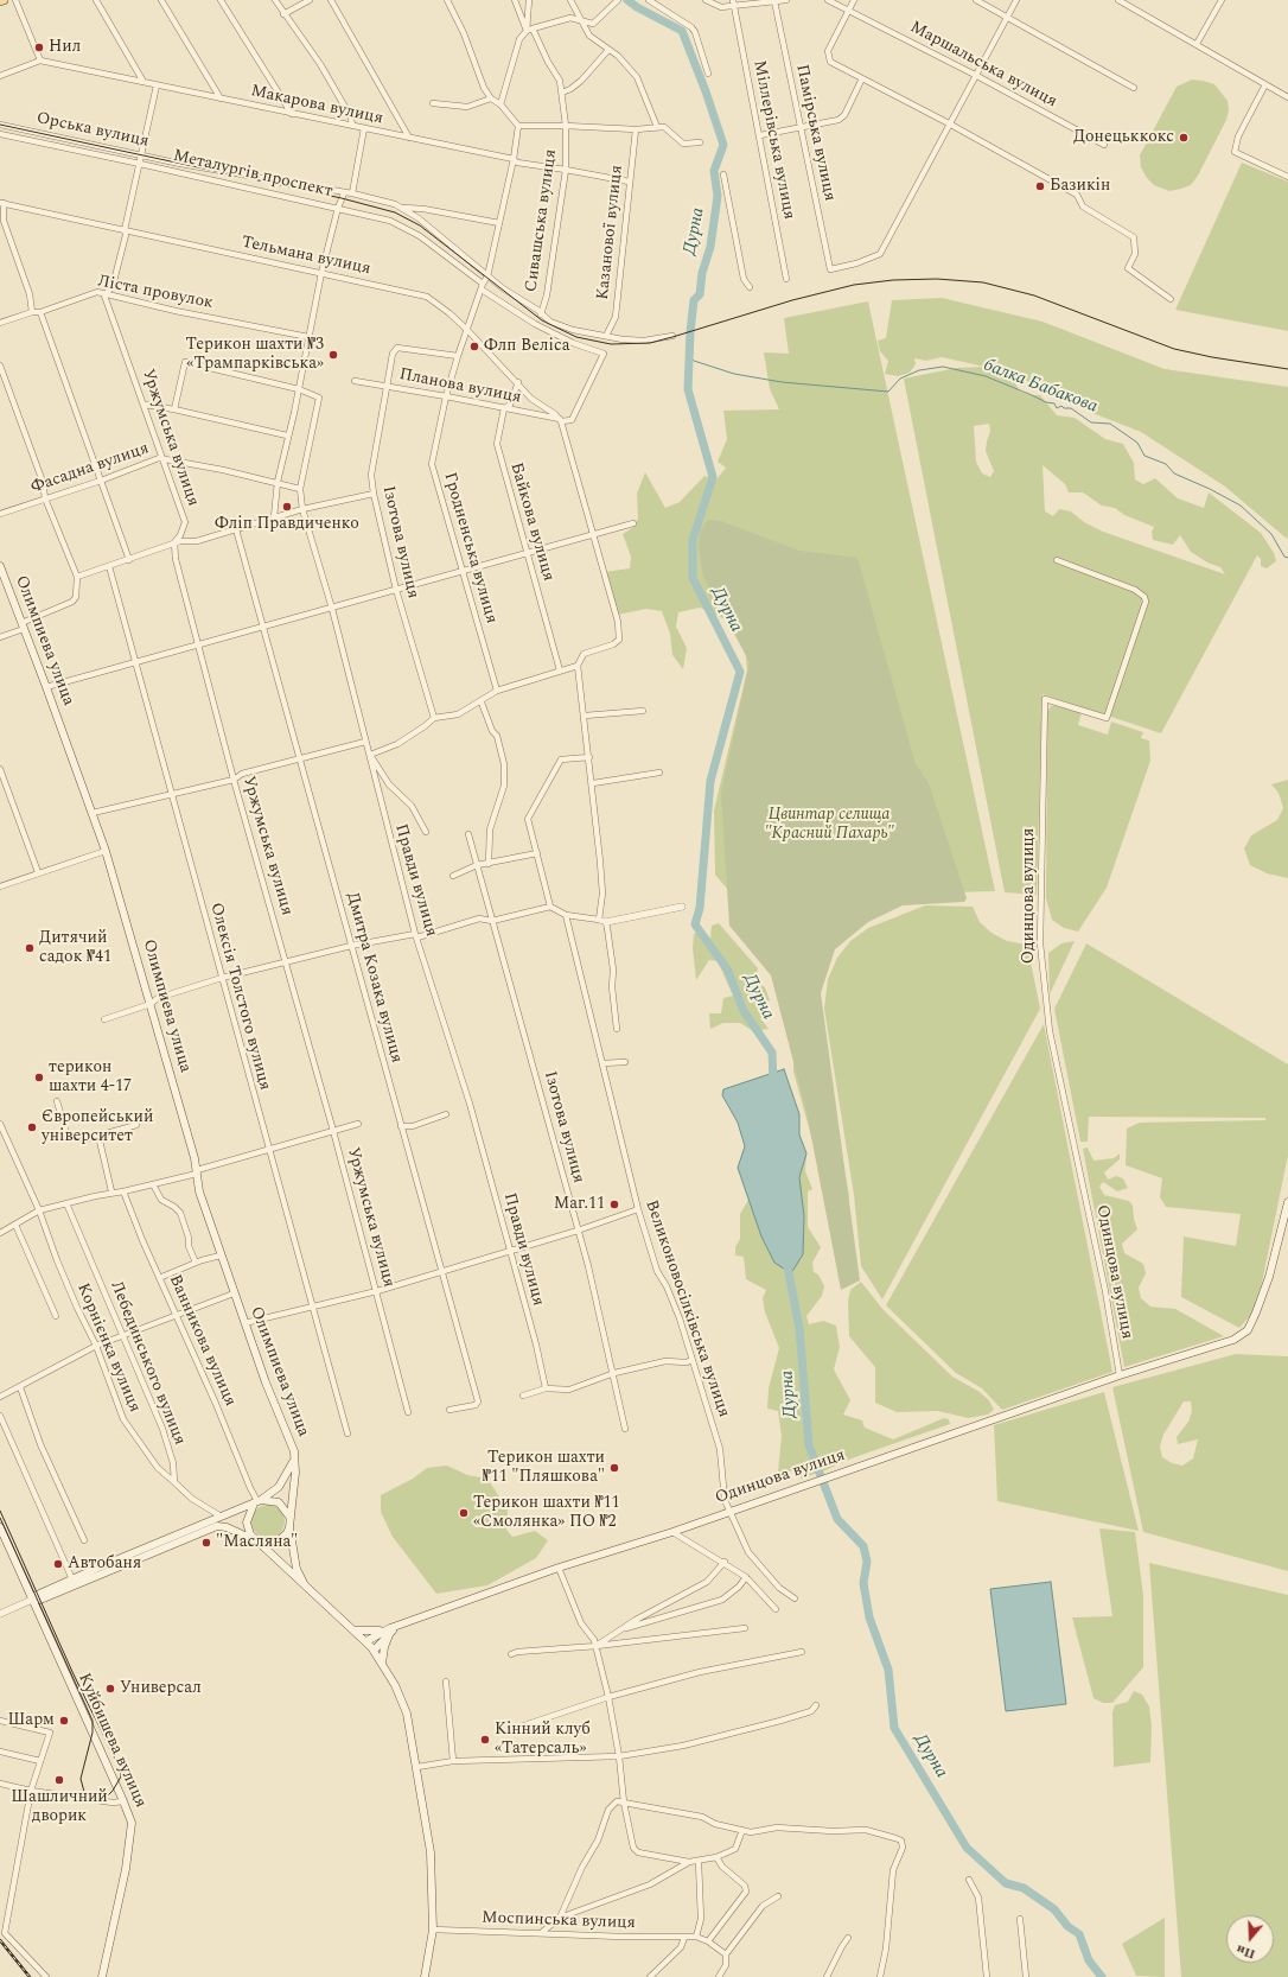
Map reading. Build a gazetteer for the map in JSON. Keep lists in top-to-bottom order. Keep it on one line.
{"streets":{"main road":["Олимпиева улица","Одинцова вулиця","Куйбишева вулиця"],"street":["Маршальська вулиця","Макарова вулиця","Орська вулиця","Памірська вулиця","Міллерівська вулиця","Металургів проспект","Сивашська вулиця","Казанової вулиця","Тельмана вулиця","Ліста провулок","Планова вулиця","Уржумська вулиця","Фасадна вулиця","Байкова вулиця","Ізотова вулиця","Гродненська вулиця","Правди вулиця","Дмитра Козака вулиця","Олексія Толстого вулиця","Великоновосілківська вулиця","Ванникова вулиця","Корнієнка вулиця","Лебединського вулиця","Моспинська вулиця"]},"crossings":[["Макарова вулиця","Сивашська вулиця"],["Макарова вулиця","Казанової вулиця"],["Орська вулиця","Сивашська вулиця"],["Орська вулиця","Казанової вулиця"],["Орська вулиця","Гродненська вулиця"],["Металургів проспект","Тельмана вулиця"],["Металургів проспект","Планова вулиця"],["Металургів проспект","Гродненська вулиця"],["Тельмана вулиця","Планова вулиця"],["Тельмана вулиця","Байкова вулиця"],["Тельмана вулиця","Гродненська вулиця"],["Ліста провулок","Уржумська вулиця"],["Планова вулиця","Байкова вулиця"],["Планова вулиця","Ізотова вулиця"],["Планова вулиця","Гродненська вулиця"],["Уржумська вулиця","Фасадна вулиця"],["Фасадна вулиця","Правди вулиця"],["Ізотова вулиця","Гродненська вулиця"],["Одинцова вулиця","Великоновосілківська вулиця"],["Корнієнка вулиця","Лебединського вулиця"]],"water":["Дурна","балка Бабакова"],"parks":["Цвинтар селища \"Красний Пахарь\""],"places":["Нил","Донецьккокс","Базикін","Флп Веліса","Терикон шахти №3 «Трампарківська»","Фліп Правдиченко","Дитячий садок №41","терикон шахти 4-17","Європейський університет","Маг.11","Терикон шахти №11 \"Пляшкова\"","Терикон шахти №11 «Смолянка» ПО №2","\"Масляна\"","Автобаня","Универсал","Шарм","Кінний клуб «Татерсаль»","Шашличний дворик"],"north":"bottom"}
